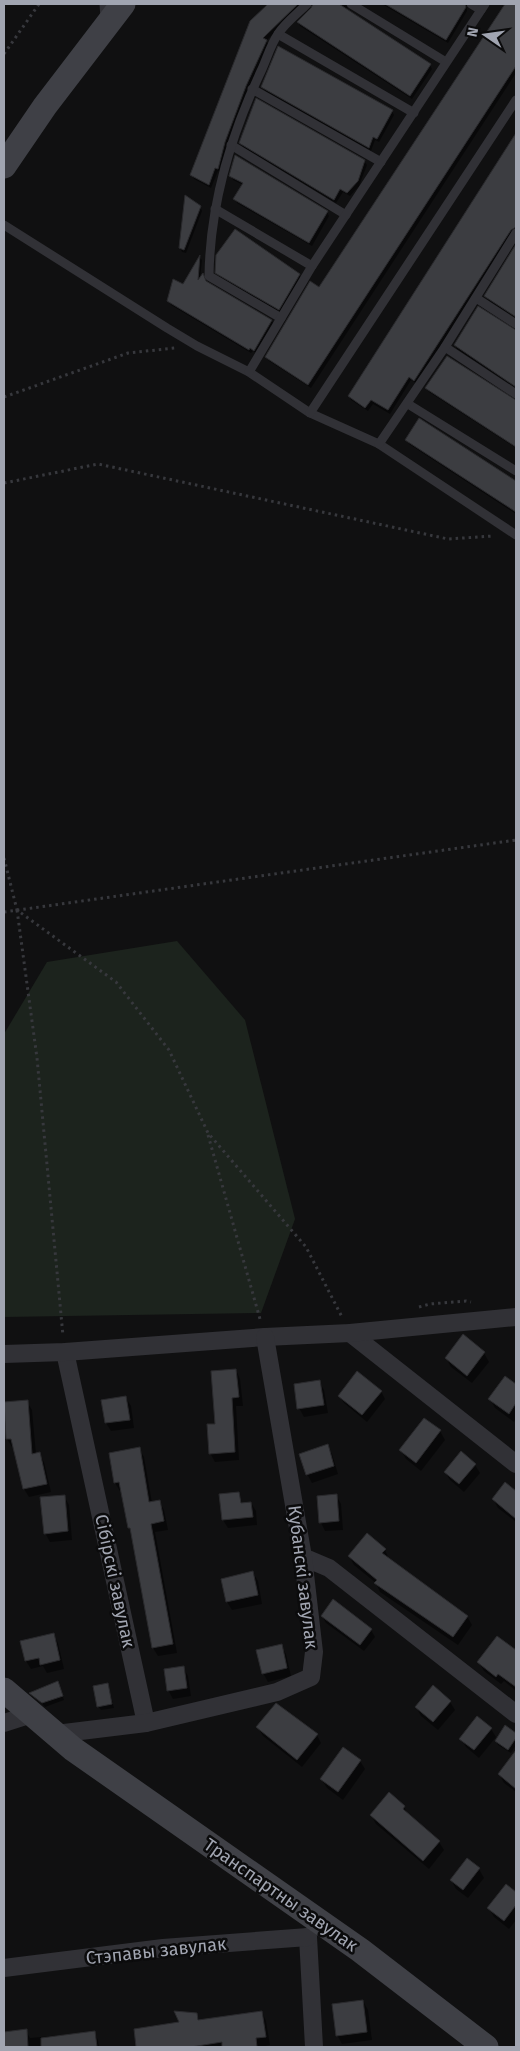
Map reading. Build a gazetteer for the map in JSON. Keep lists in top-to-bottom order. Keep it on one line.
{"streets":{"main road":["Транспартны завулак"],"street":["Кубанскі завулак","Сібірскі завулак","Стэпавы завулак"]},"crossings":[["Кубанскі завулак","Сібірскі завулак"],["Транспартны завулак","Стэпавы завулак"]],"north":"left"}
